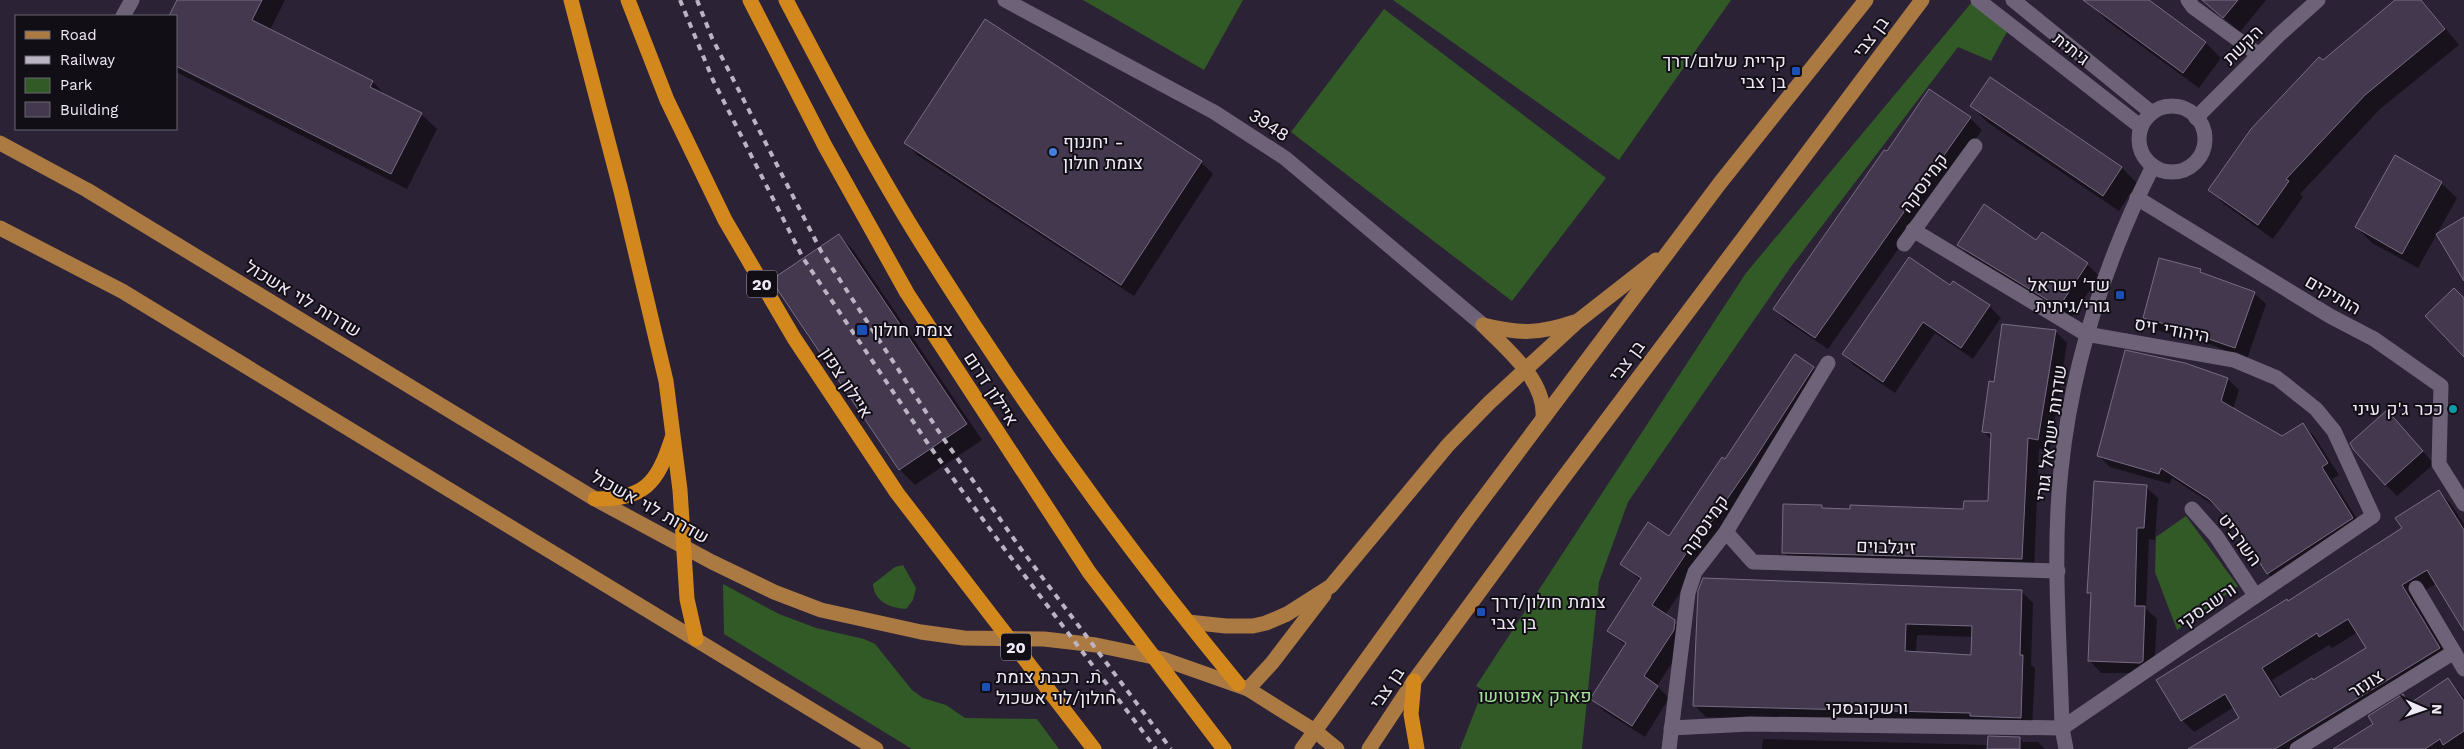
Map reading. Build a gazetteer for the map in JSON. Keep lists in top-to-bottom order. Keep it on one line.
{"streets":{"highway":["20","איילון צפון","איילון דרום"],"main road":["בן צבי","שדרות לוי אשכול"],"street":["הקשת","גיתית","3948","קמינסקה","הותיקים","היהודי זיס","שדרות ישראל גורי","השרביט","זיגלבוים","ורשבסקי","צונזר","ורשקובסקי"]},"crossings":[["בן צבי","שדרות לוי אשכול"],["הקשת","גיתית"],["הקשת","שדרות ישראל גורי"],["גיתית","שדרות ישראל גורי"],["קמינסקה","היהודי זיס"],["קמינסקה","זיגלבוים"],["קמינסקה","ורשקובסקי"],["הותיקים","שדרות ישראל גורי"],["היהודי זיס","שדרות ישראל גורי"],["היהודי זיס","ורשבסקי"],["שדרות ישראל גורי","זיגלבוים"],["שדרות ישראל גורי","ורשבסקי"],["שדרות ישראל גורי","ורשקובסקי"],["השרביט","ורשבסקי"],["ורשבסקי","ורשקובסקי"]],"parks":["פארק אפוטושו"],"places":{"transit":["קריית שלום/דרך בן צבי","שד׳ ישראל גורי/גיתית","צומת חולון","צומת חולון/דרך בן צבי","ת. רכבת צומת חולון/לוי אשכול"],"other":["יחננוף - צומת חולון","ככר ג'ק עיני"]},"legend":["Road","Railway","Park","Building"],"north":"right"}
